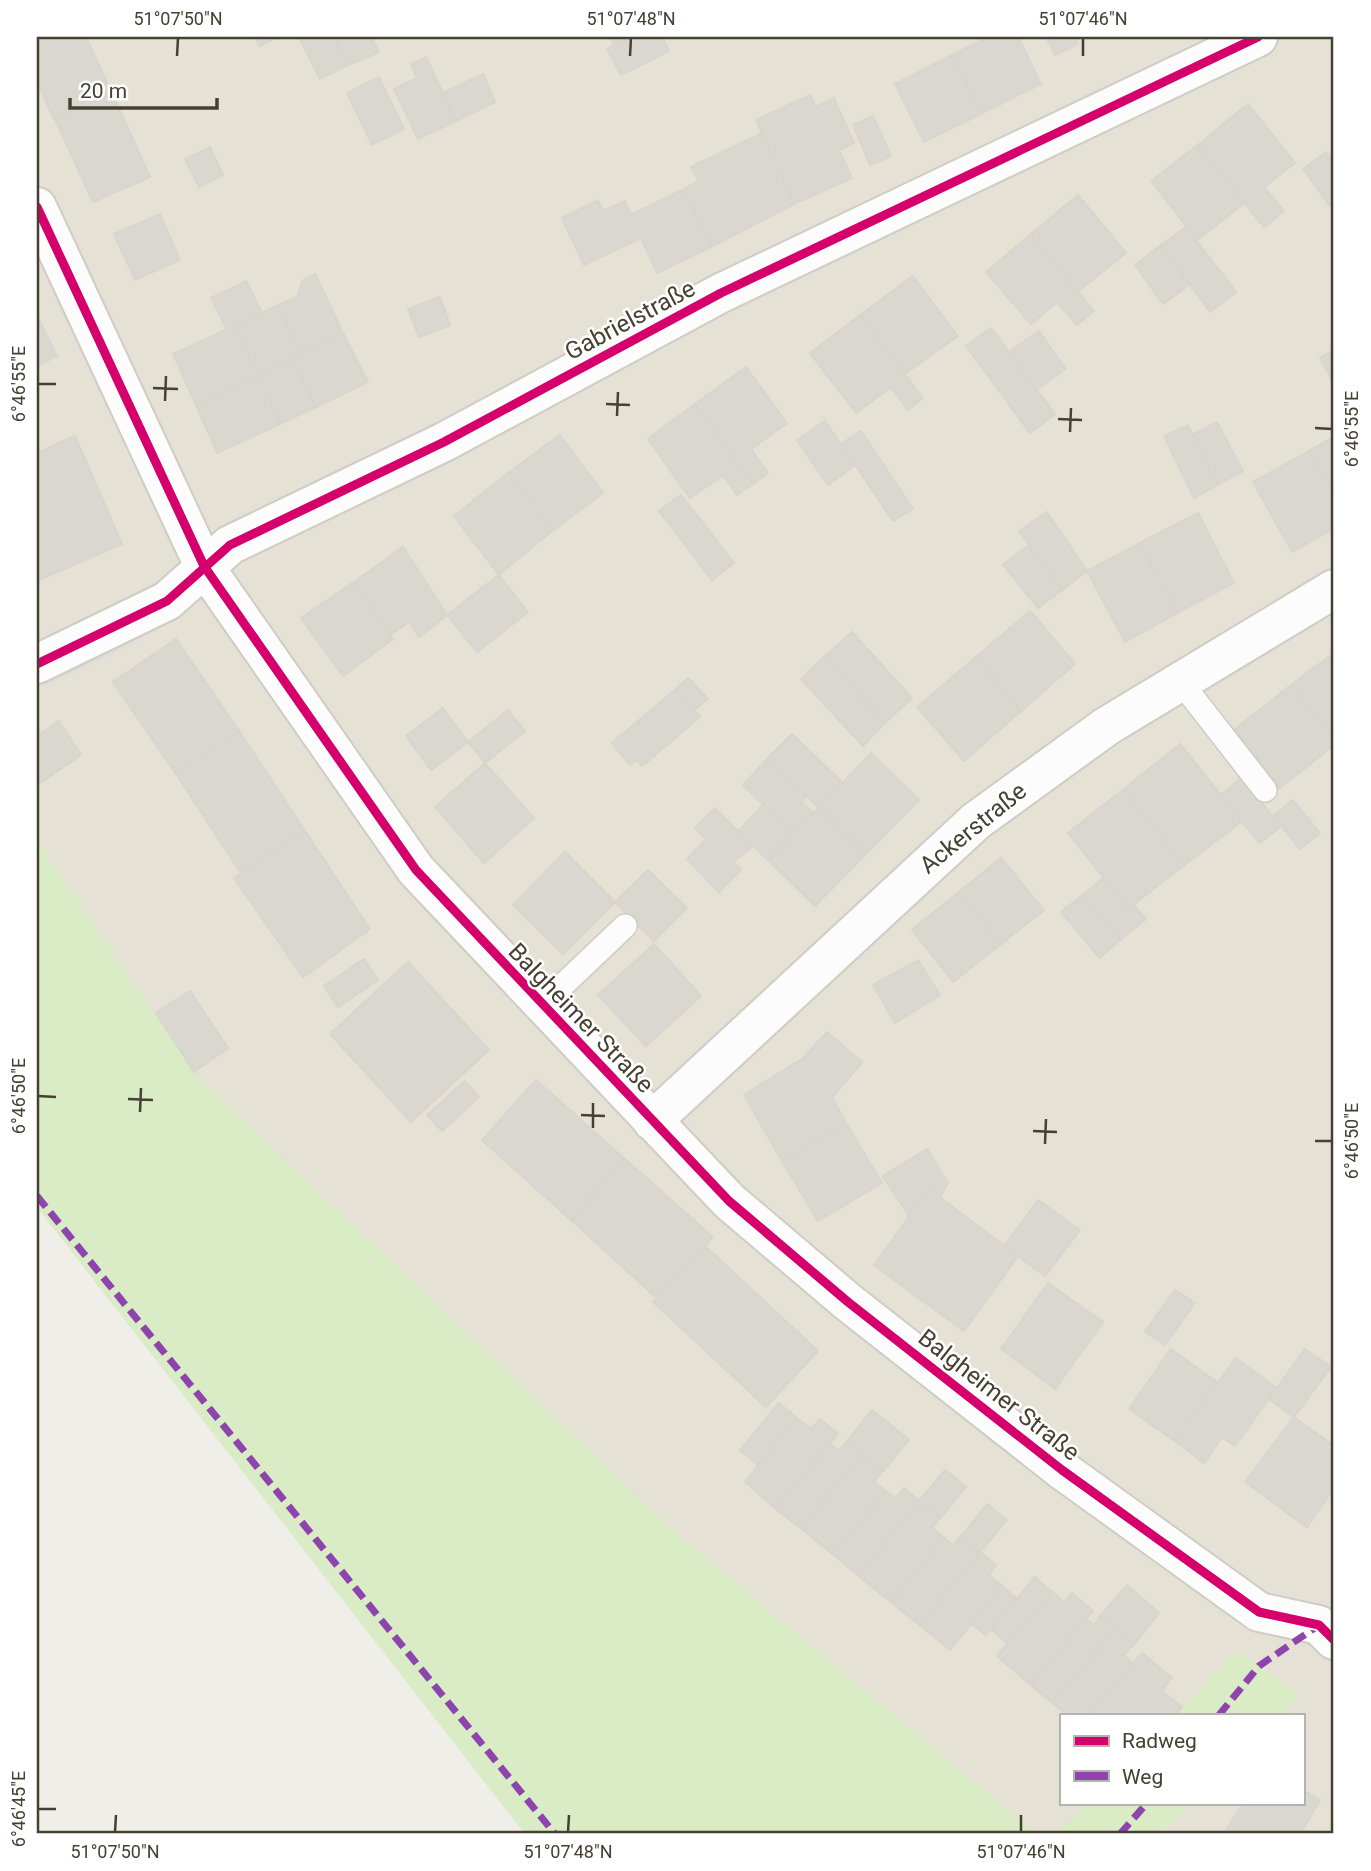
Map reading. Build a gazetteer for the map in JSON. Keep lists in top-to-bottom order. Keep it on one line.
{"streets":{"street":["Gabrielstraße","Ackerstraße","Balgheimer Straße"]},"crossings":[["Gabrielstraße","Balgheimer Straße"],["Ackerstraße","Balgheimer Straße"]],"legend":["Radweg","Weg"],"scale_bar":"20 m","coordinates":["51°07'50\"N","51°07'48\"N","51°07'46\"N","6°46'55\"E","6°46'50\"E","6°46'45\"E"]}
